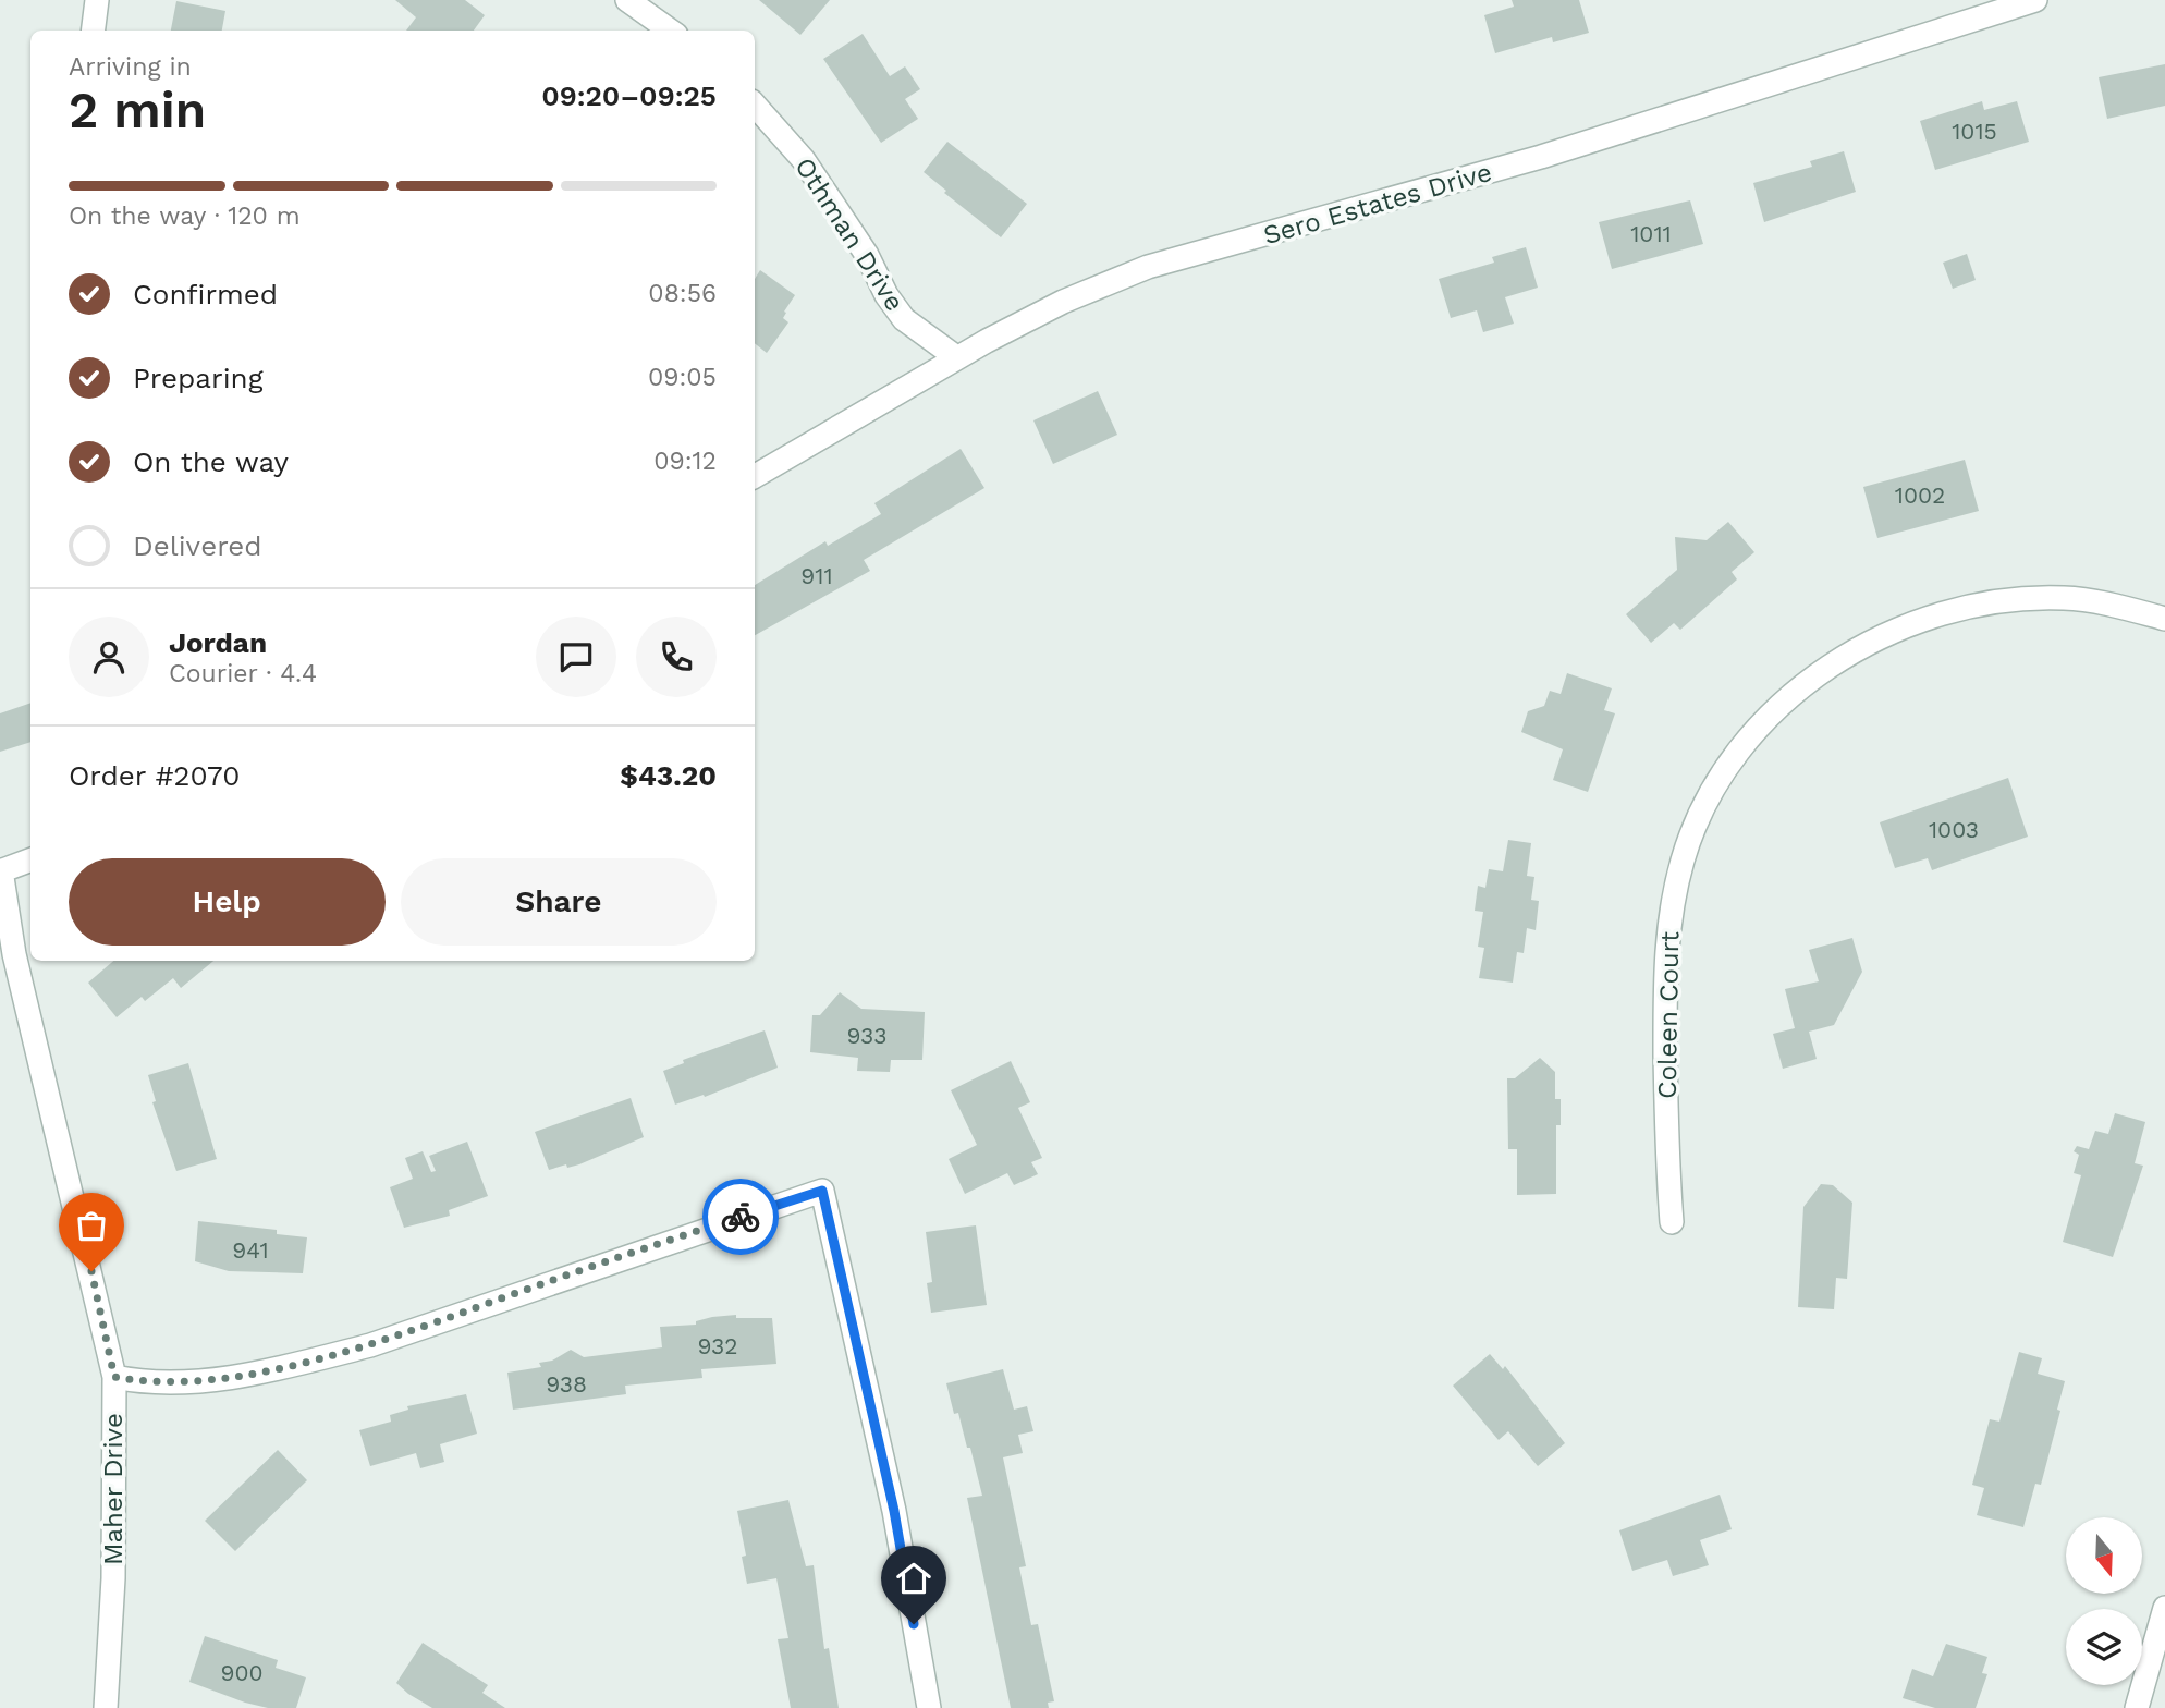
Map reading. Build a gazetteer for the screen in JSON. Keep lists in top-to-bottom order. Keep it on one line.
{"streets":{"street":["Sero Estates Drive","Othman Drive","Coleen Court","Maher Drive"]},"crossings":[["Sero Estates Drive","Othman Drive"]],"house_numbers":["1015","1011","1002","911","1003","933","941","932","938","900"],"north":"bottom","page":{"heading":["2 min","Arriving in","09:20–09:25"],"panel":["Jordan","Courier · 4.4","Order #2070","$43.20"],"bar":"On the way · 120 m","list":[["Confirmed","08:56"],["Preparing","09:05"],["On the way","09:12"],"Delivered"],"buttons":["Help","Share"]}}
